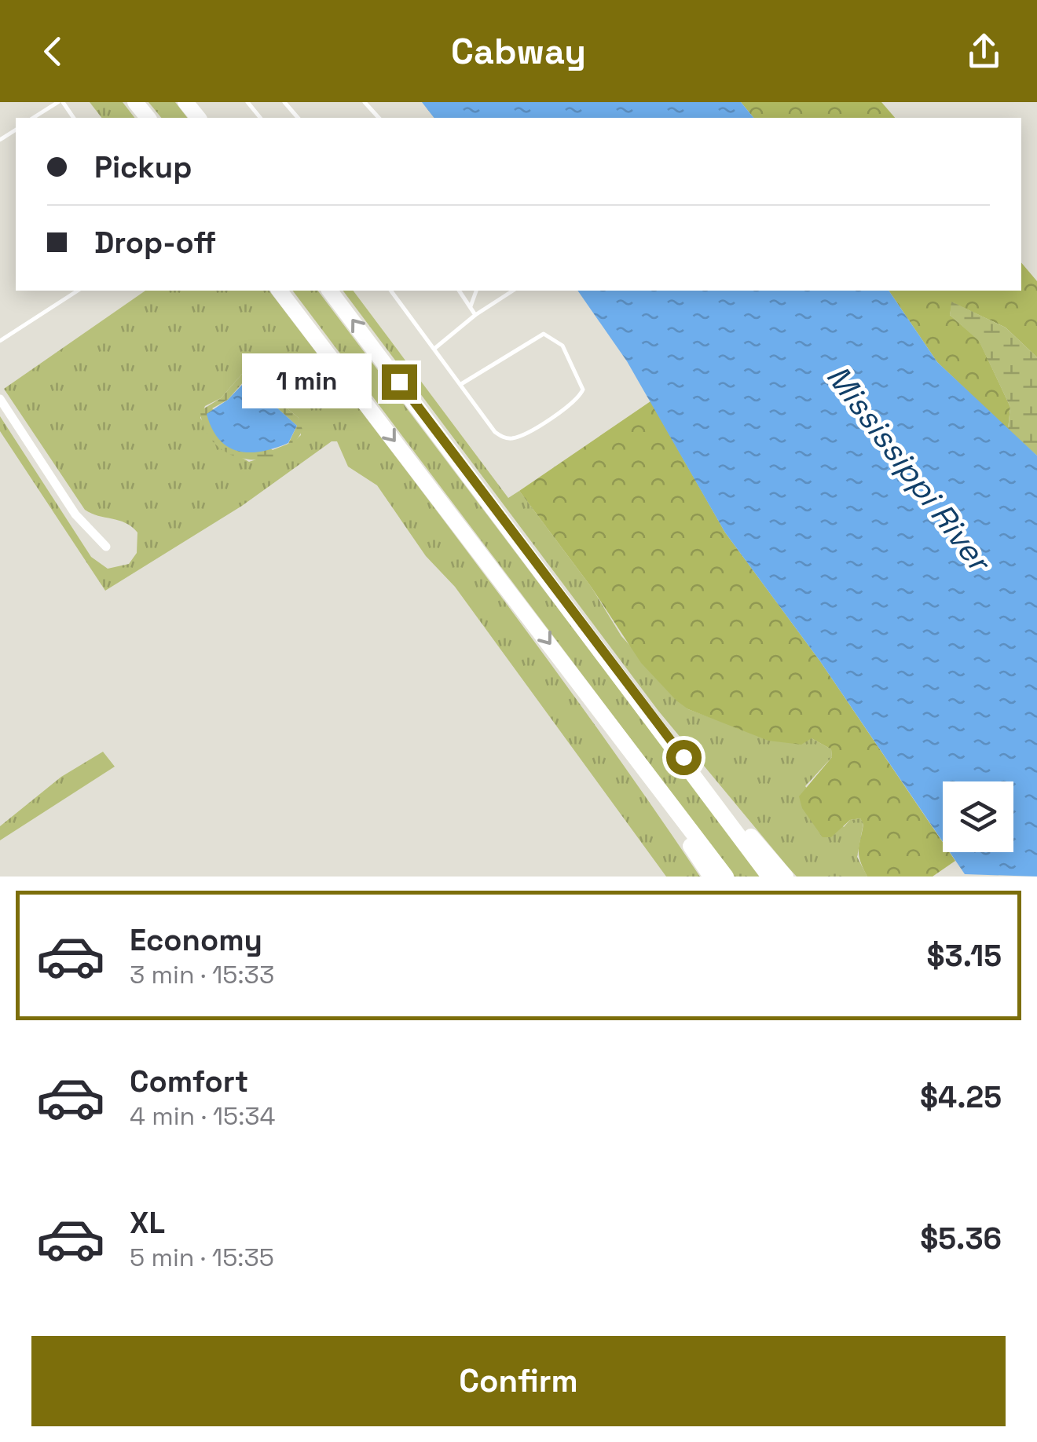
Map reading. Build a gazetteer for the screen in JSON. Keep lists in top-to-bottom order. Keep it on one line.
{"water":["Mississippi River"],"page":{"header":"Cabway","banner":["Pickup","Drop-off"],"bubble":"1 min","list":[{"name":"Economy","note":"3 min · 15:33","value":"$3.15"},{"name":"Comfort","note":"4 min · 15:34","value":"$4.25"},{"name":"XL","note":"5 min · 15:35","value":"$5.36"}],"buttons":"Confirm"}}
